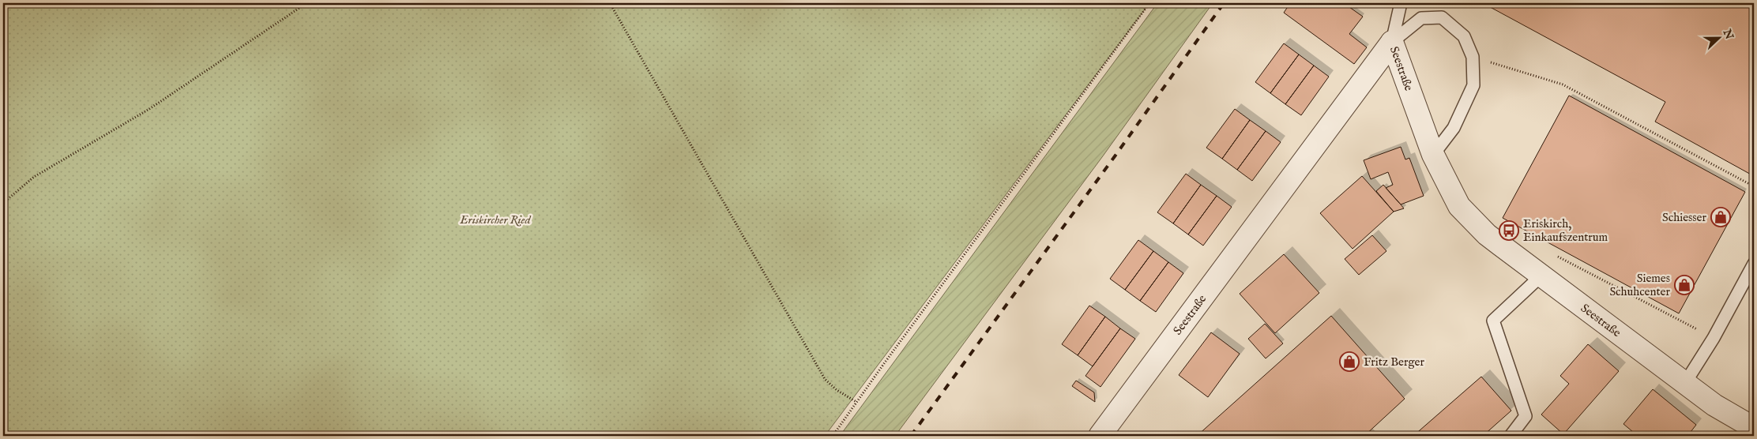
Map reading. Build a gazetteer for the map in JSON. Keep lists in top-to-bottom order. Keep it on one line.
{"streets":{"street":["Seestraße"]},"parks":["Eriskircher Ried"],"places":{"shop":["Schiesser","Siemes Schuhcenter","Fritz Berger"],"bus stop":["Eriskirch, Einkaufszentrum"]},"north":"right"}
